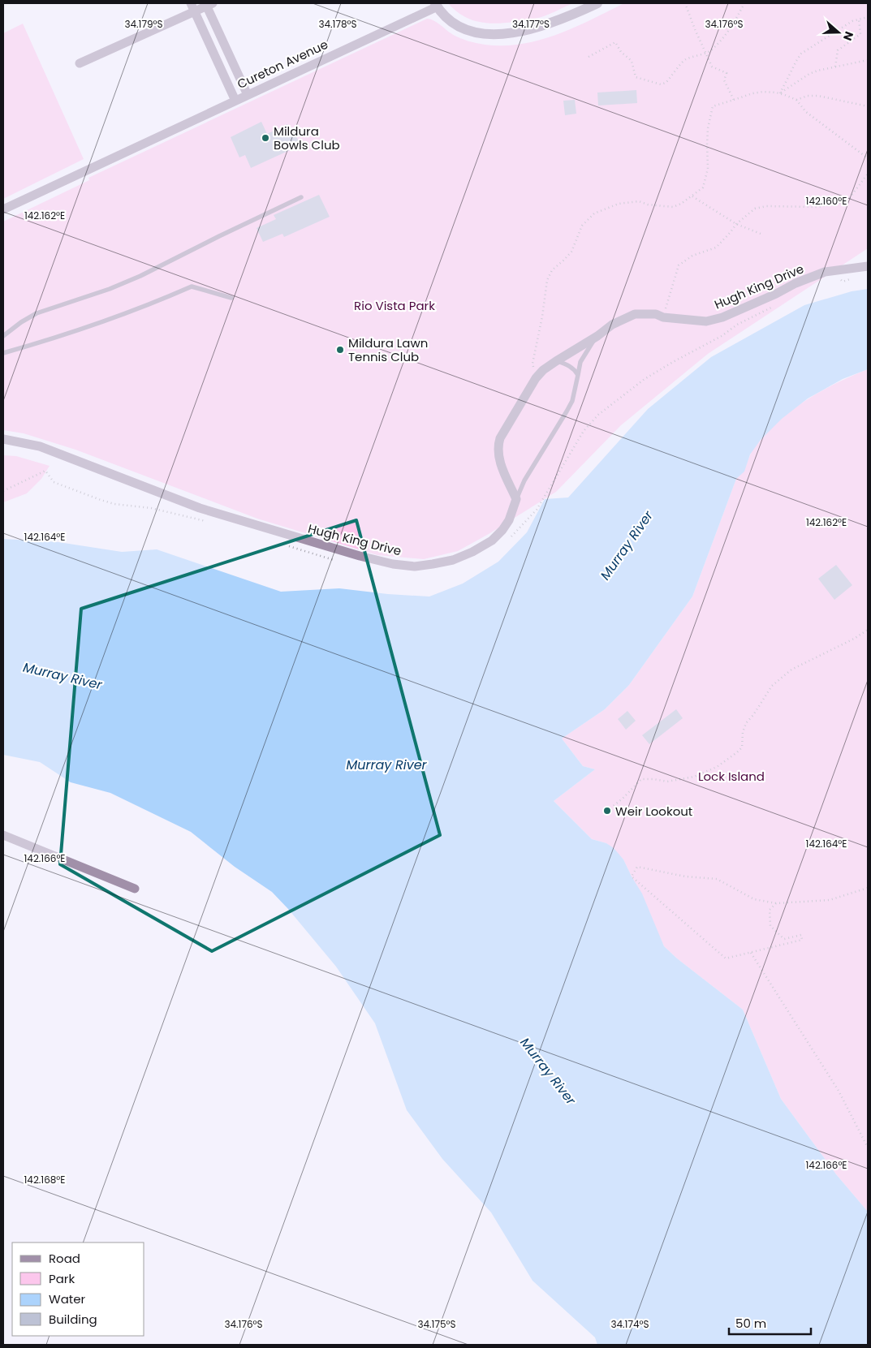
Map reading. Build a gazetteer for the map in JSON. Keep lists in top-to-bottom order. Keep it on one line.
{"streets":{"street":["Cureton Avenue","Hugh King Drive"]},"water":["Murray River"],"parks":["Rio Vista Park","Lock Island"],"places":["Mildura Bowls Club","Mildura Lawn Tennis Club","Weir Lookout"],"legend":["Road","Park","Water","Building"],"scale_bar":"50 m","north":"right","coordinates":["34.179°S","34.178°S","34.177°S","34.176°S","142.160°E","142.162°E","142.164°E","142.166°E","142.168°E","34.175°S","34.174°S"]}
